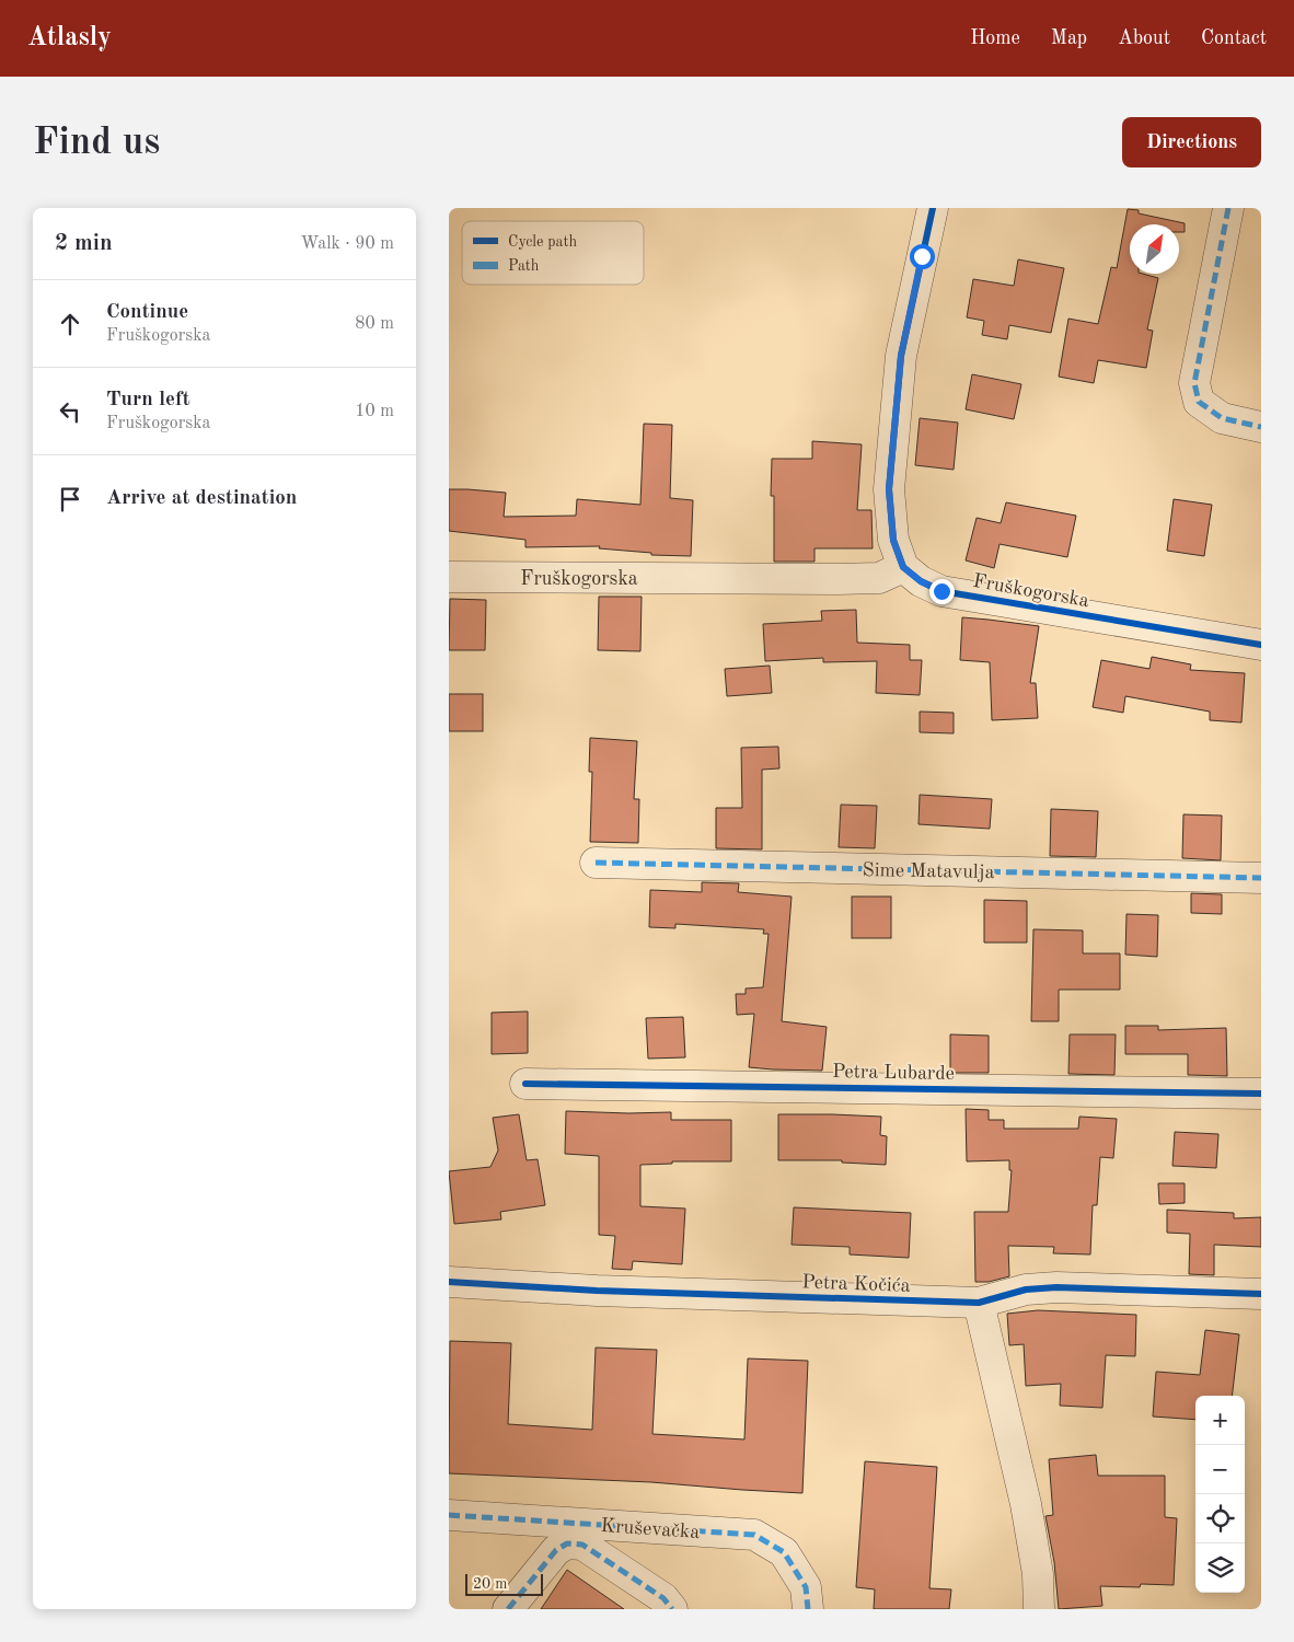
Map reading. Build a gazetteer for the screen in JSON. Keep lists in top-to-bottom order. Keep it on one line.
{"streets":{"street":["Fruškogorska","Sime Matavulja","Petra Lubarde","Petra Kočića","Kruševačka"]},"legend":["Cycle path","Path"],"scale_bar":"20 m","north":"top right","page":{"header":"Atlasly","nav":["Home","Map","About","Contact"],"buttons":"Directions","title":"Find us","heading":["2 min","Walk · 90 m"],"list":[["Continue","Fruškogorska","80 m"],["Turn left","Fruškogorska","10 m"],"Arrive at destination"],"map_buttons":["+","−"],"scale":"20 m"}}
